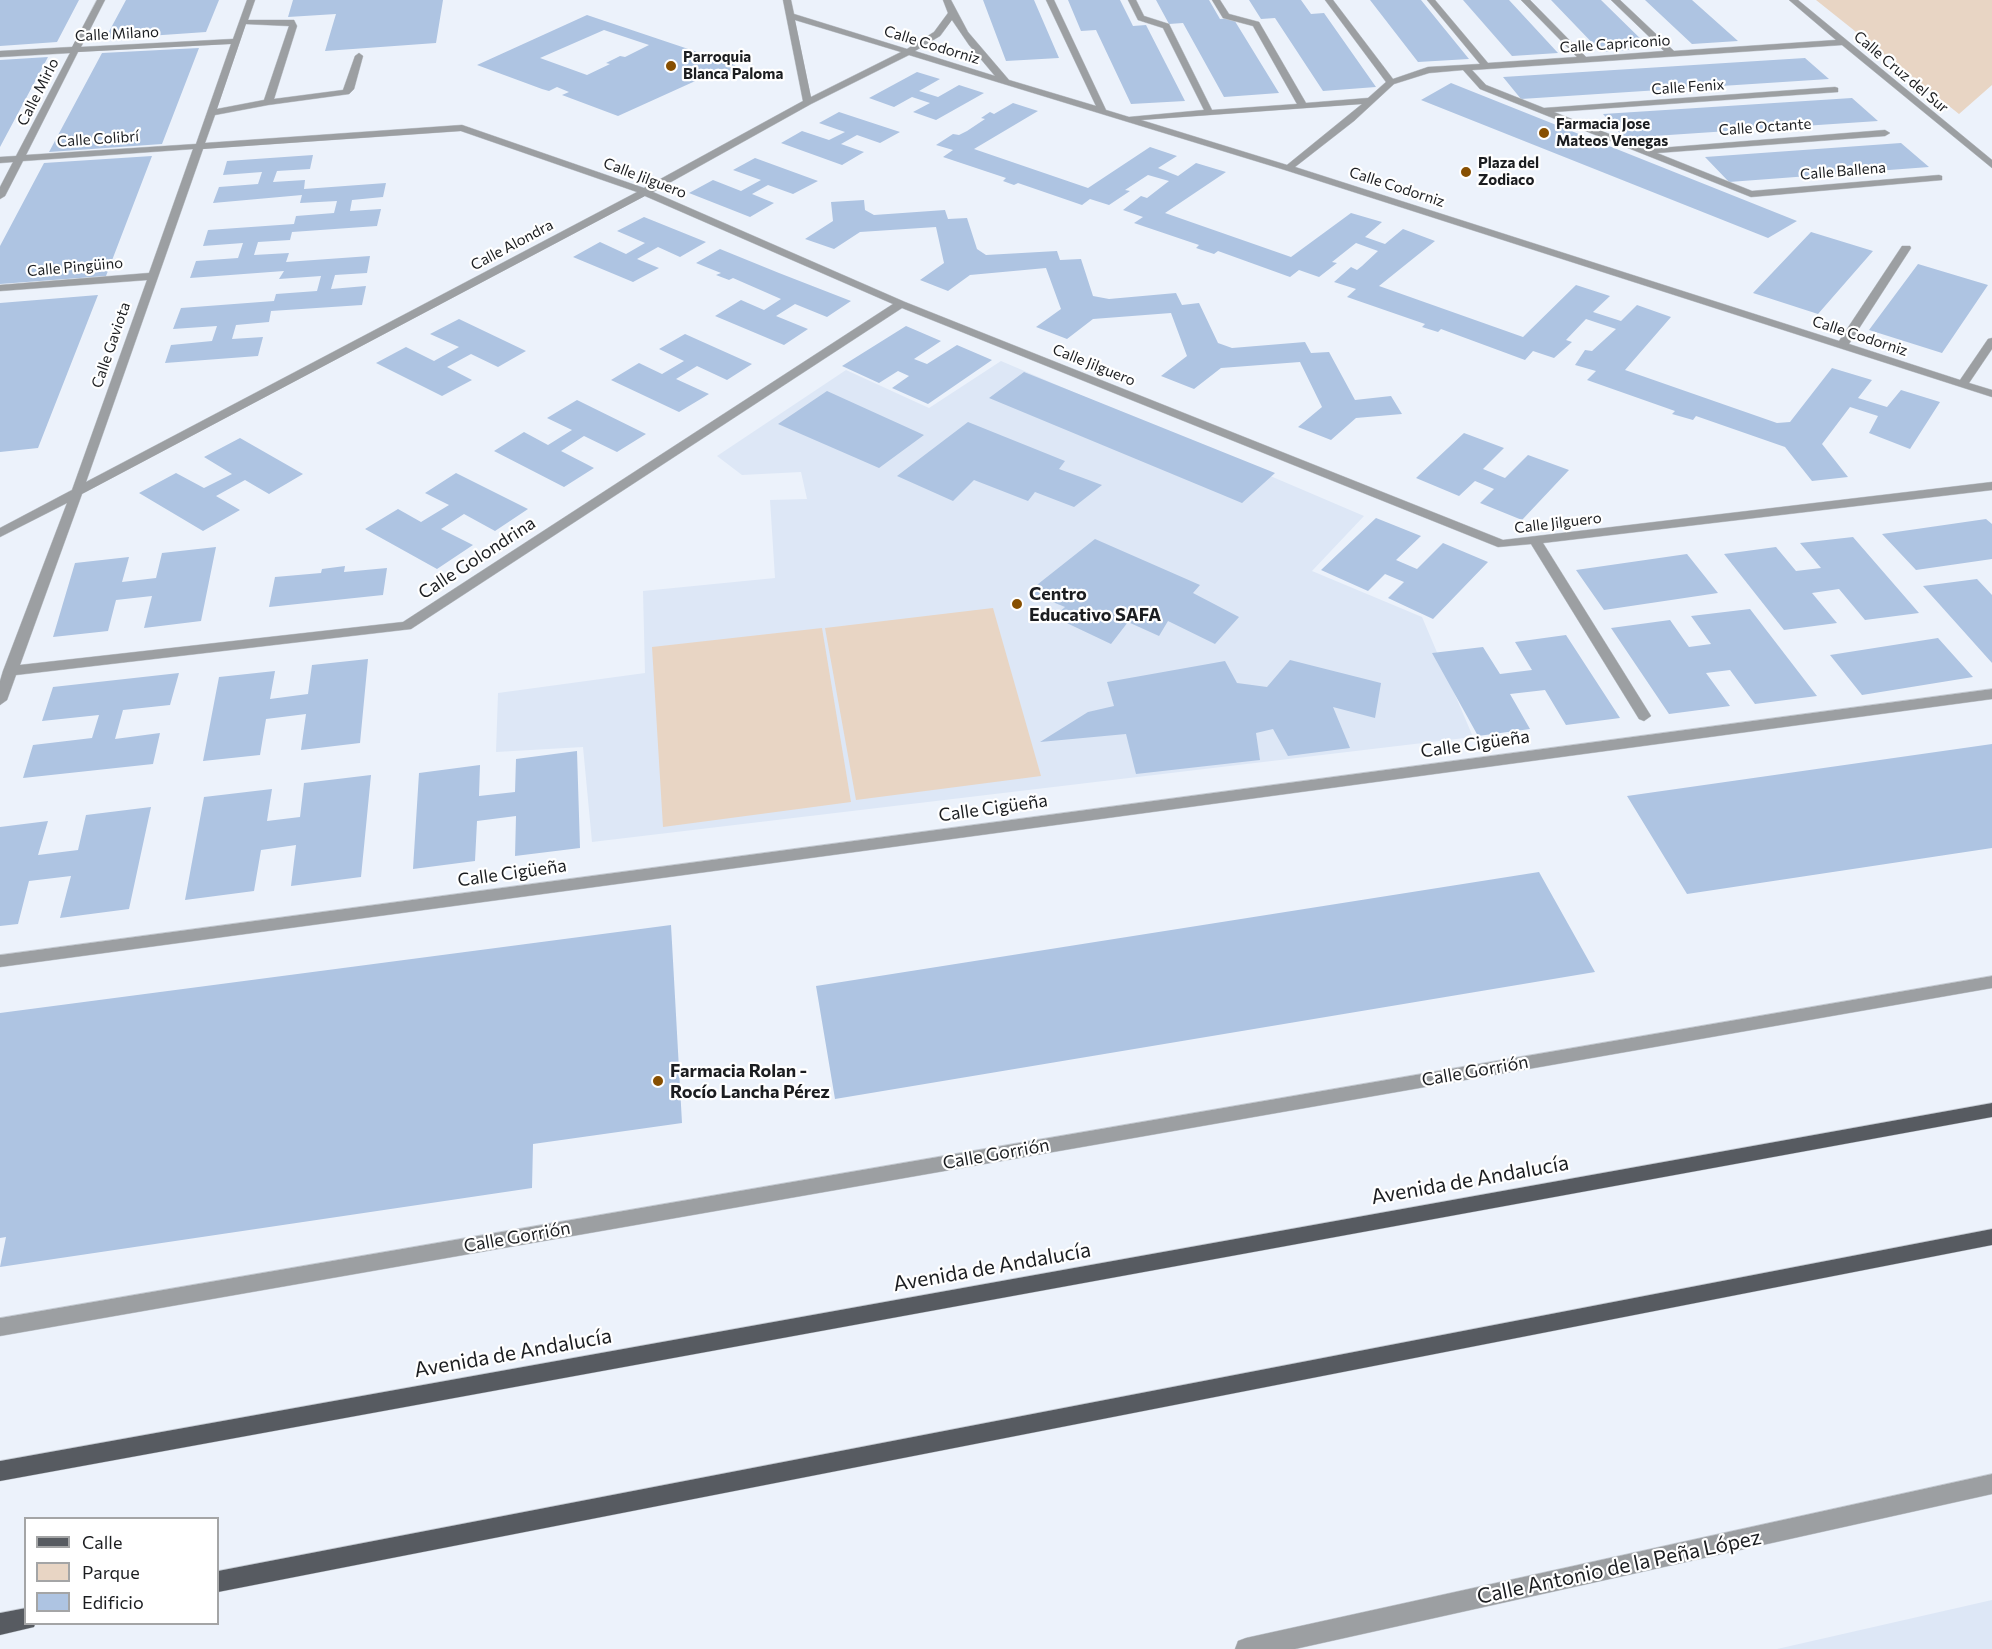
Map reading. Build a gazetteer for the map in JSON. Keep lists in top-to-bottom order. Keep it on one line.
{"streets":{"main road":["Avenida de Andalucía"],"street":["Calle Milano","Calle Capriconio","Calle Codorniz","Calle Cruz del Sur","Calle Fenix","Calle Mirlo","Calle Octante","Calle Colibrí","Calle Ballena","Calle Jilguero","Calle Alondra","Calle Pingüino","Calle Gaviota","Calle Golondrina","Calle Cigüeña","Calle Gorrión","Calle Antonio de la Peña López"]},"crossings":[["Calle Milano","Calle Mirlo"],["Calle Milano","Calle Gaviota"],["Calle Capriconio","Calle Cruz del Sur"],["Calle Codorniz","Calle Alondra"],["Calle Mirlo","Calle Colibrí"],["Calle Octante","Calle Ballena"],["Calle Colibrí","Calle Jilguero"],["Calle Colibrí","Calle Gaviota"],["Calle Jilguero","Calle Alondra"],["Calle Jilguero","Calle Gaviota"],["Calle Jilguero","Calle Golondrina"],["Calle Alondra","Calle Gaviota"],["Calle Pingüino","Calle Gaviota"],["Calle Gaviota","Calle Golondrina"]],"places":["Parroquia Blanca Paloma","Farmacia Jose Mateos Venegas","Plaza del Zodiaco","Centro Educativo SAFA","Farmacia Rolan - Rocío Lancha Pérez"],"legend":["Calle","Parque","Edificio"]}
